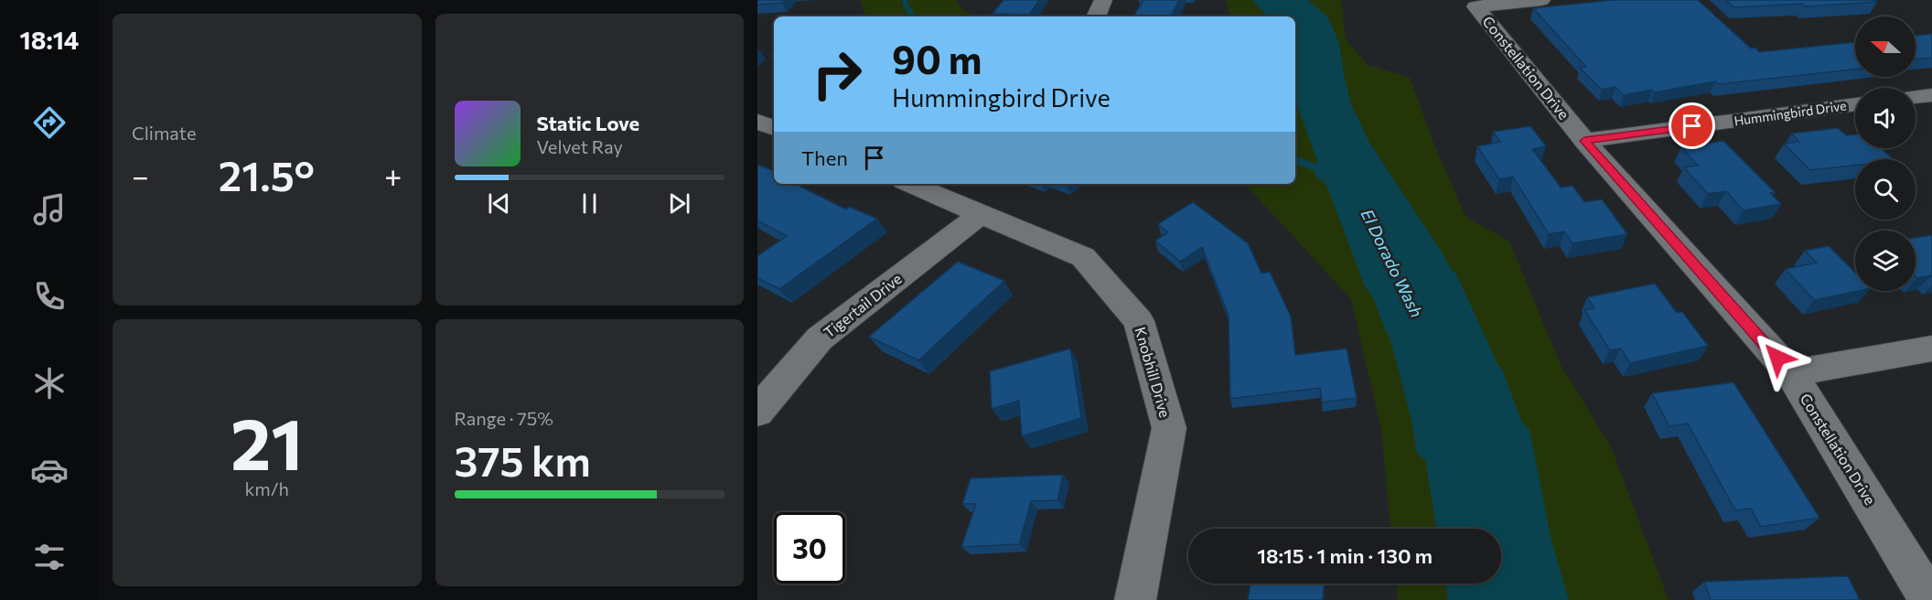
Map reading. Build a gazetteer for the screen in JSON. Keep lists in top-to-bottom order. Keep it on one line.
{"streets":{"street":["Constellation Drive","Hummingbird Drive","Tigertail Drive","Knobhill Drive"]},"crossings":[["Constellation Drive","Hummingbird Drive"],["Tigertail Drive","Knobhill Drive"]],"water":["El Dorado Wash"],"north":"left","page":{"tabs":"18:14","tile":["Climate",["21","km/h"],["Range · 75%","375 km"]],"turn":["90 m","Hummingbird Drive"],"song":["Static Love","Velvet Ray"],"then":"Then","heat":["−","21.5°","+"],"limit":"30","trip":"18:15 · 1 min · 130 m"}}
